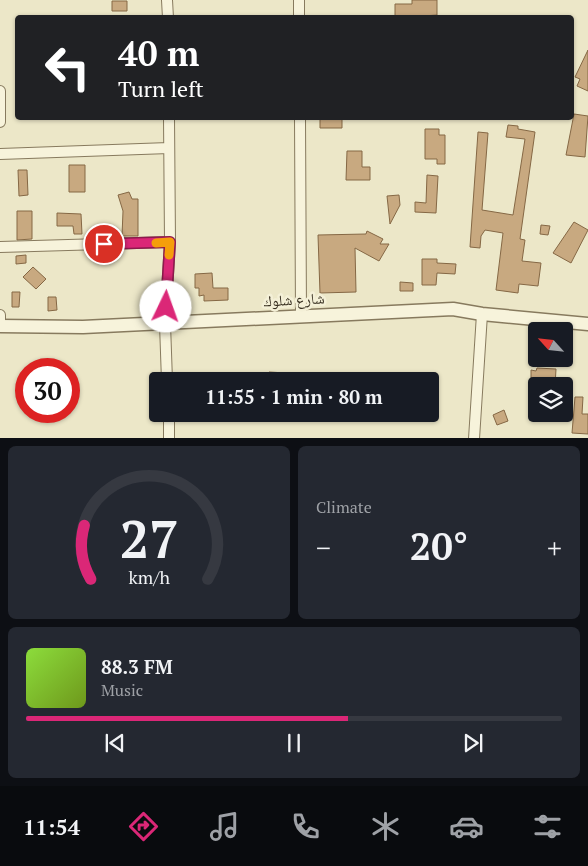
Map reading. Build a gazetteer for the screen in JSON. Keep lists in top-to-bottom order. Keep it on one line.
{"streets":{"street":["شارع شلوك"]},"north":"top left","page":{"turn":["40 m","Turn left"],"limit":"30","trip":"11:55 · 1 min · 80 m","tile":"Climate","heat":["−","20°","+"],"song":["88.3 FM","Music"],"tabs":"11:54","gauge":["27","km/h"]}}
